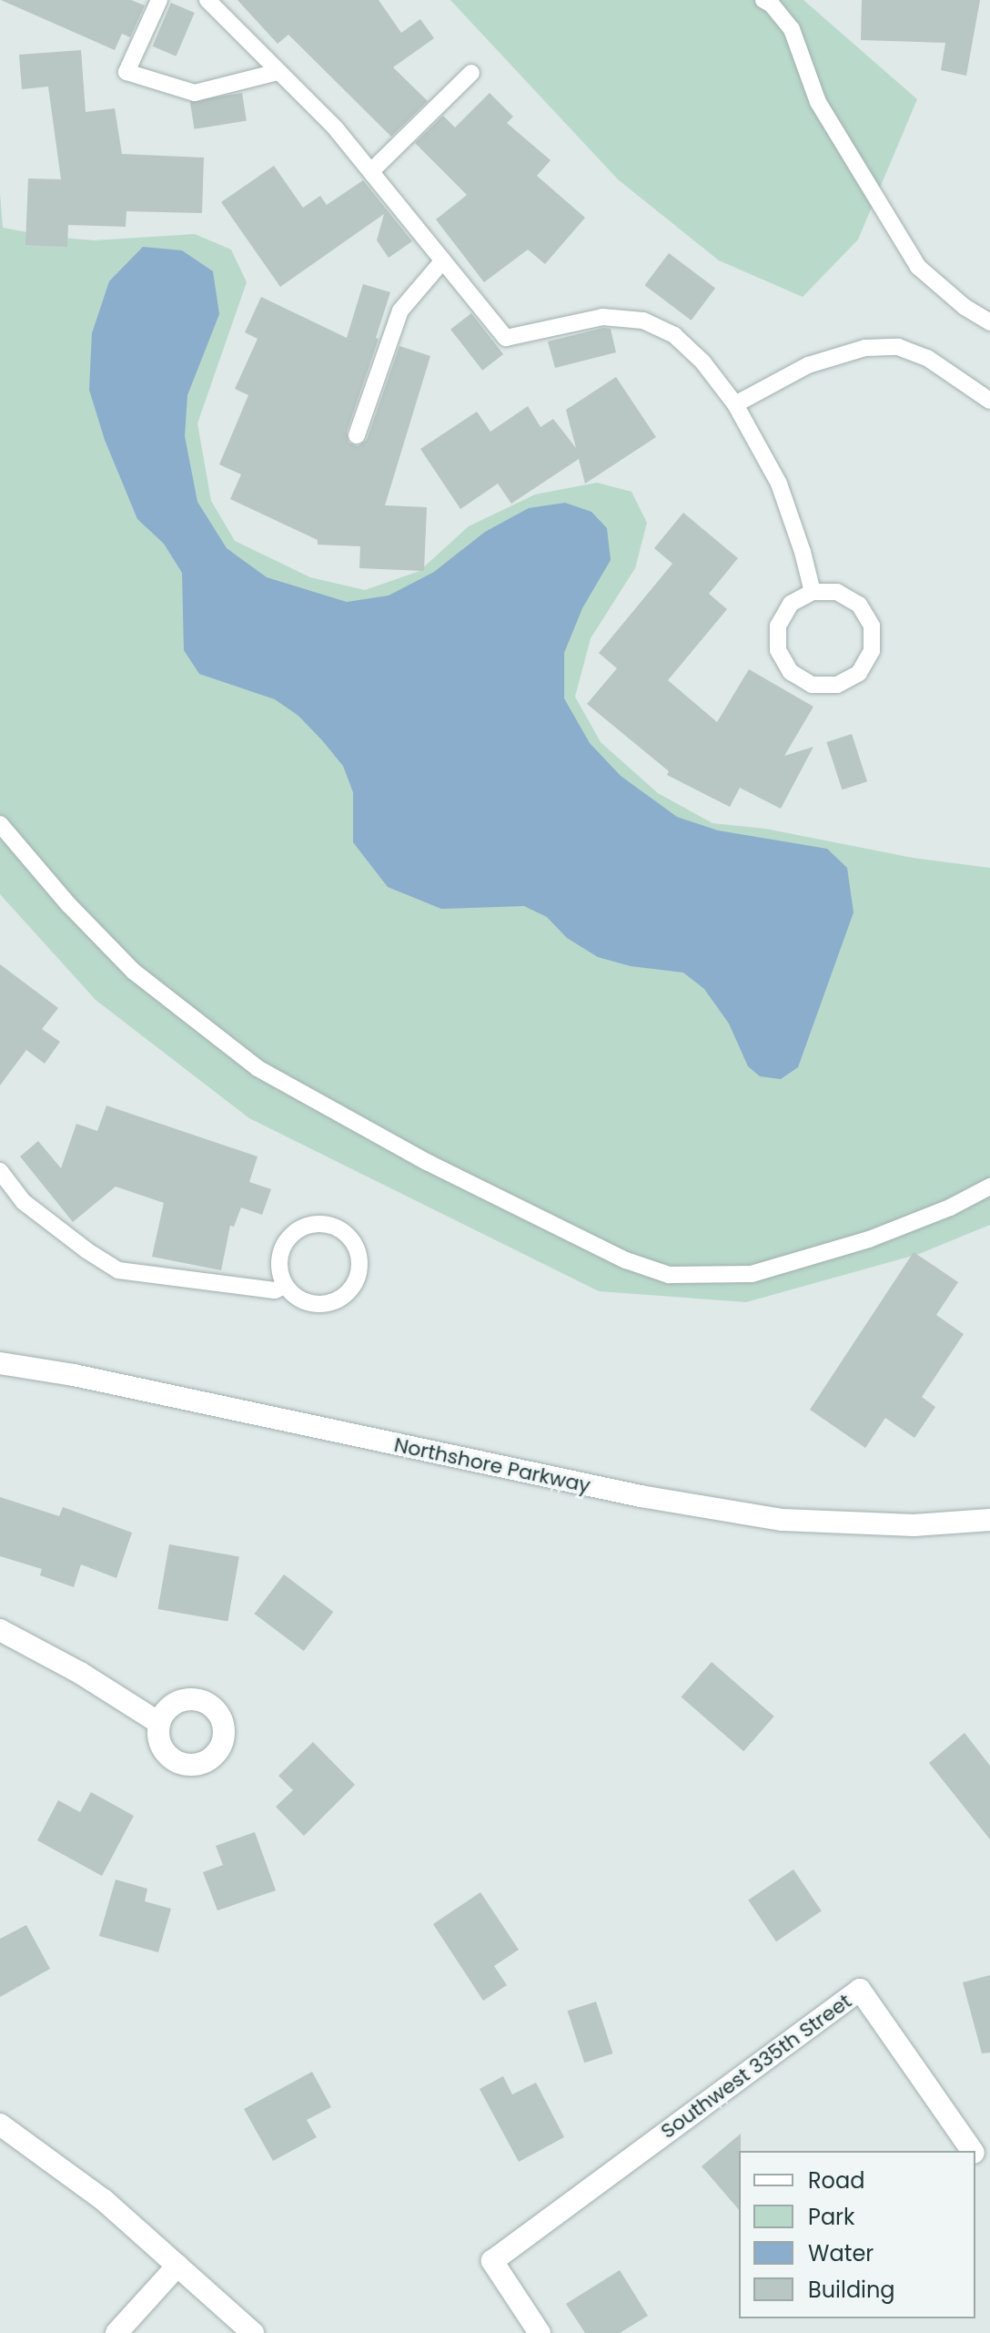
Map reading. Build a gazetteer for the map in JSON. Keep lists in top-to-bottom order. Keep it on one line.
{"streets":{"street":["Northshore Parkway","Southwest 335th Street"]},"legend":["Road","Park","Water","Building"]}
